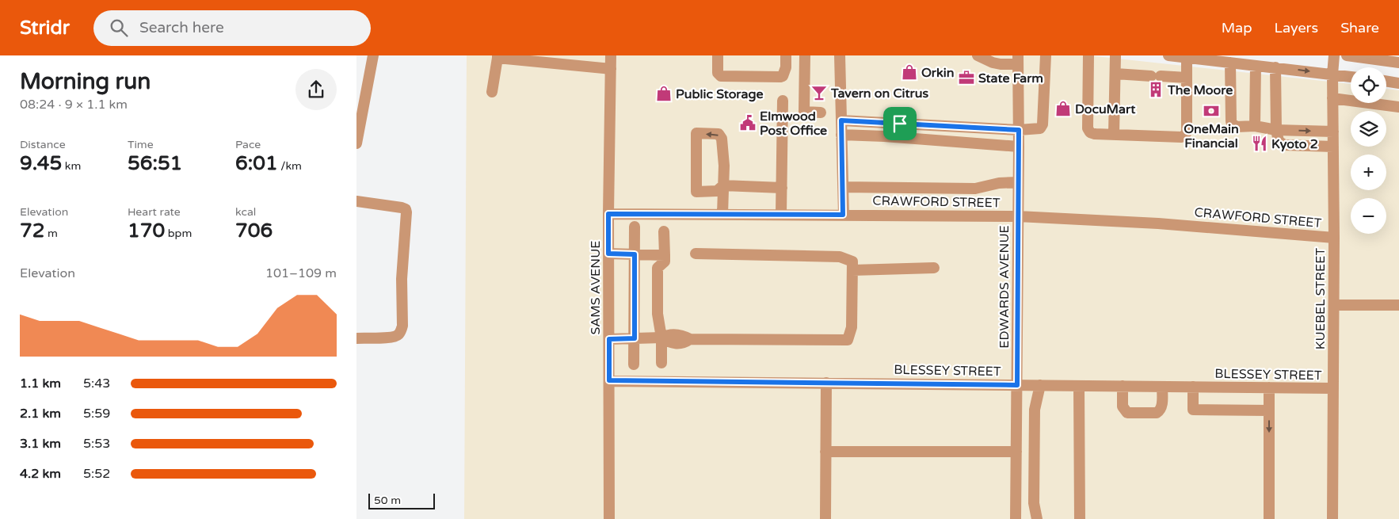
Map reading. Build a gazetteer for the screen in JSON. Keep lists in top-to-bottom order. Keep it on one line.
{"streets":{"street":["CRAWFORD STREET","EDWARDS AVENUE","SAMS AVENUE","KUEBEL STREET","BLESSEY STREET"]},"crossings":[["CRAWFORD STREET","EDWARDS AVENUE"],["CRAWFORD STREET","SAMS AVENUE"],["CRAWFORD STREET","KUEBEL STREET"],["EDWARDS AVENUE","BLESSEY STREET"],["SAMS AVENUE","BLESSEY STREET"],["KUEBEL STREET","BLESSEY STREET"]],"places":{"shop":["Orkin","Public Storage","DocuMart"],"office":["State Farm"],"building":["The Moore"],"bar":["Tavern on Citrus"],"bank":["OneMain Financial"],"public building":["Elmwood Post Office"],"restaurant":["Kyoto 2"]},"scale_bar":"50 m","page":{"header":"Stridr","search":"Search here","nav":["Map","Layers","Share"],"heading":["Morning run","08:24 · 9 × 1.1 km"],"map_buttons":["+","−"],"stats":[["Distance","9.45 km"],["Time","56:51"],["Pace","6:01 /km"],["Elevation","72 m"],["Heart rate","170 bpm"],["kcal","706"]],"chart":["Elevation","101–109 m"],"list":[{"name":"1.1 km","note":"5:43"},{"name":"2.1 km","note":"5:59"},{"name":"3.1 km","note":"5:53"},{"name":"4.2 km","note":"5:52"}],"scale":"50 m"}}
